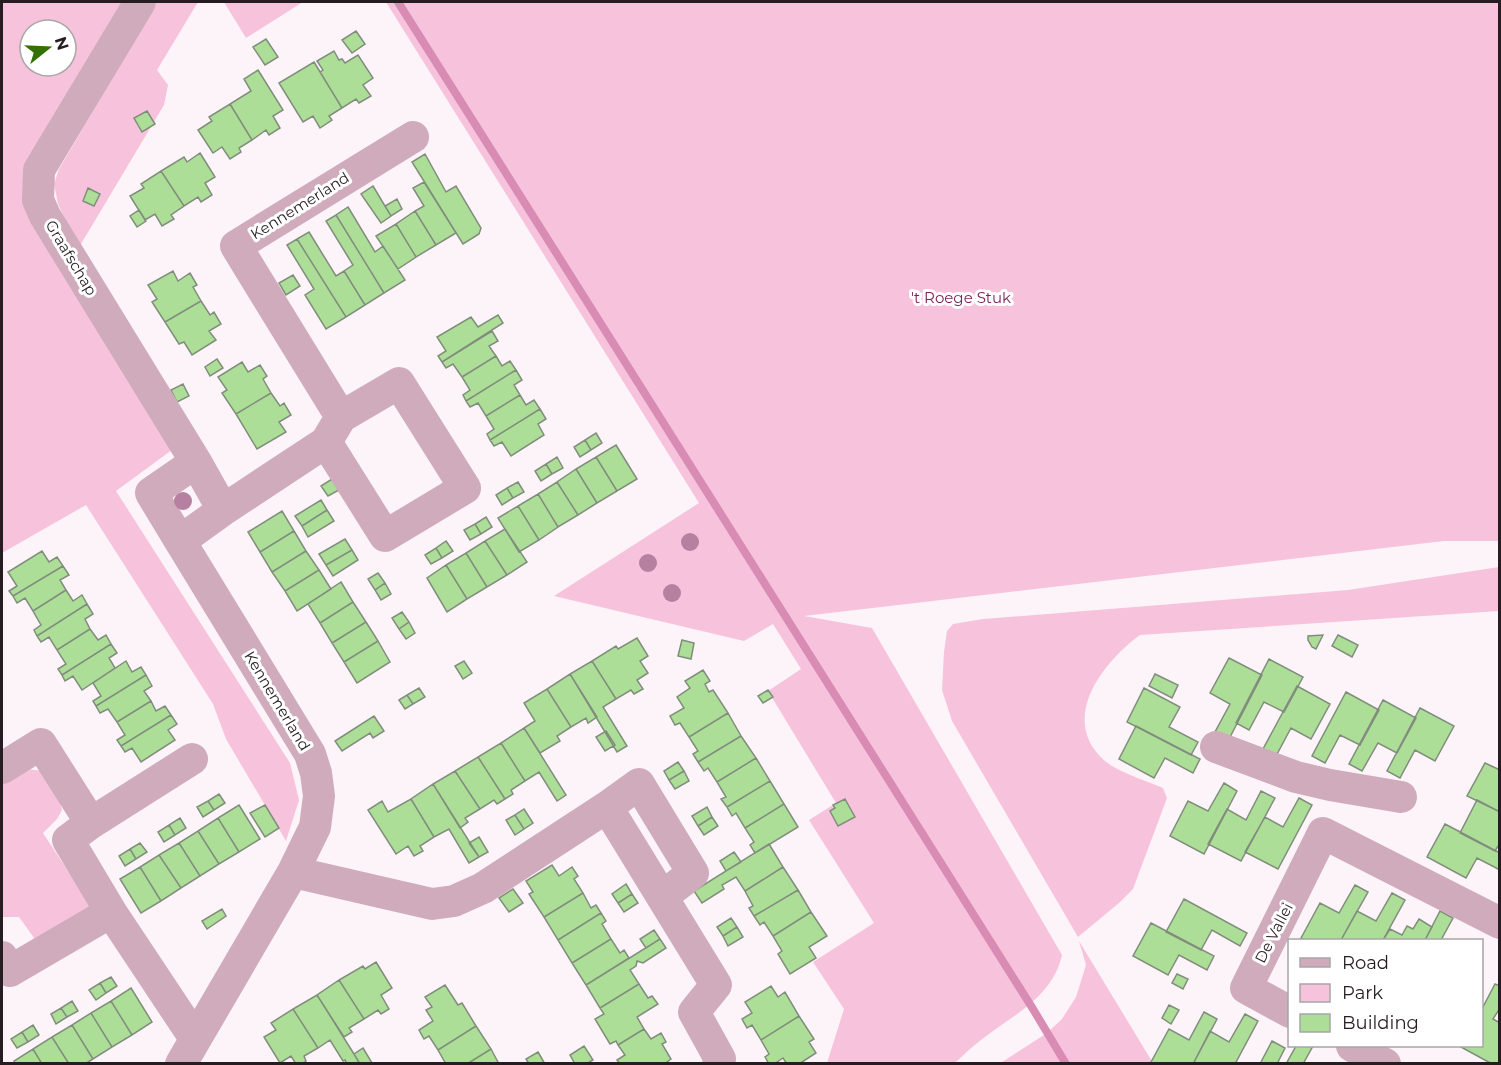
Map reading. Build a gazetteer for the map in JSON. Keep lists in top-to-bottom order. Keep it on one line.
{"streets":{"street":["Kennemerland","Graafschap","De Vallei"]},"crossings":[["Kennemerland","Graafschap"]],"parks":["'t Roege Stuk"],"legend":["Road","Park","Building"],"north":"right"}
